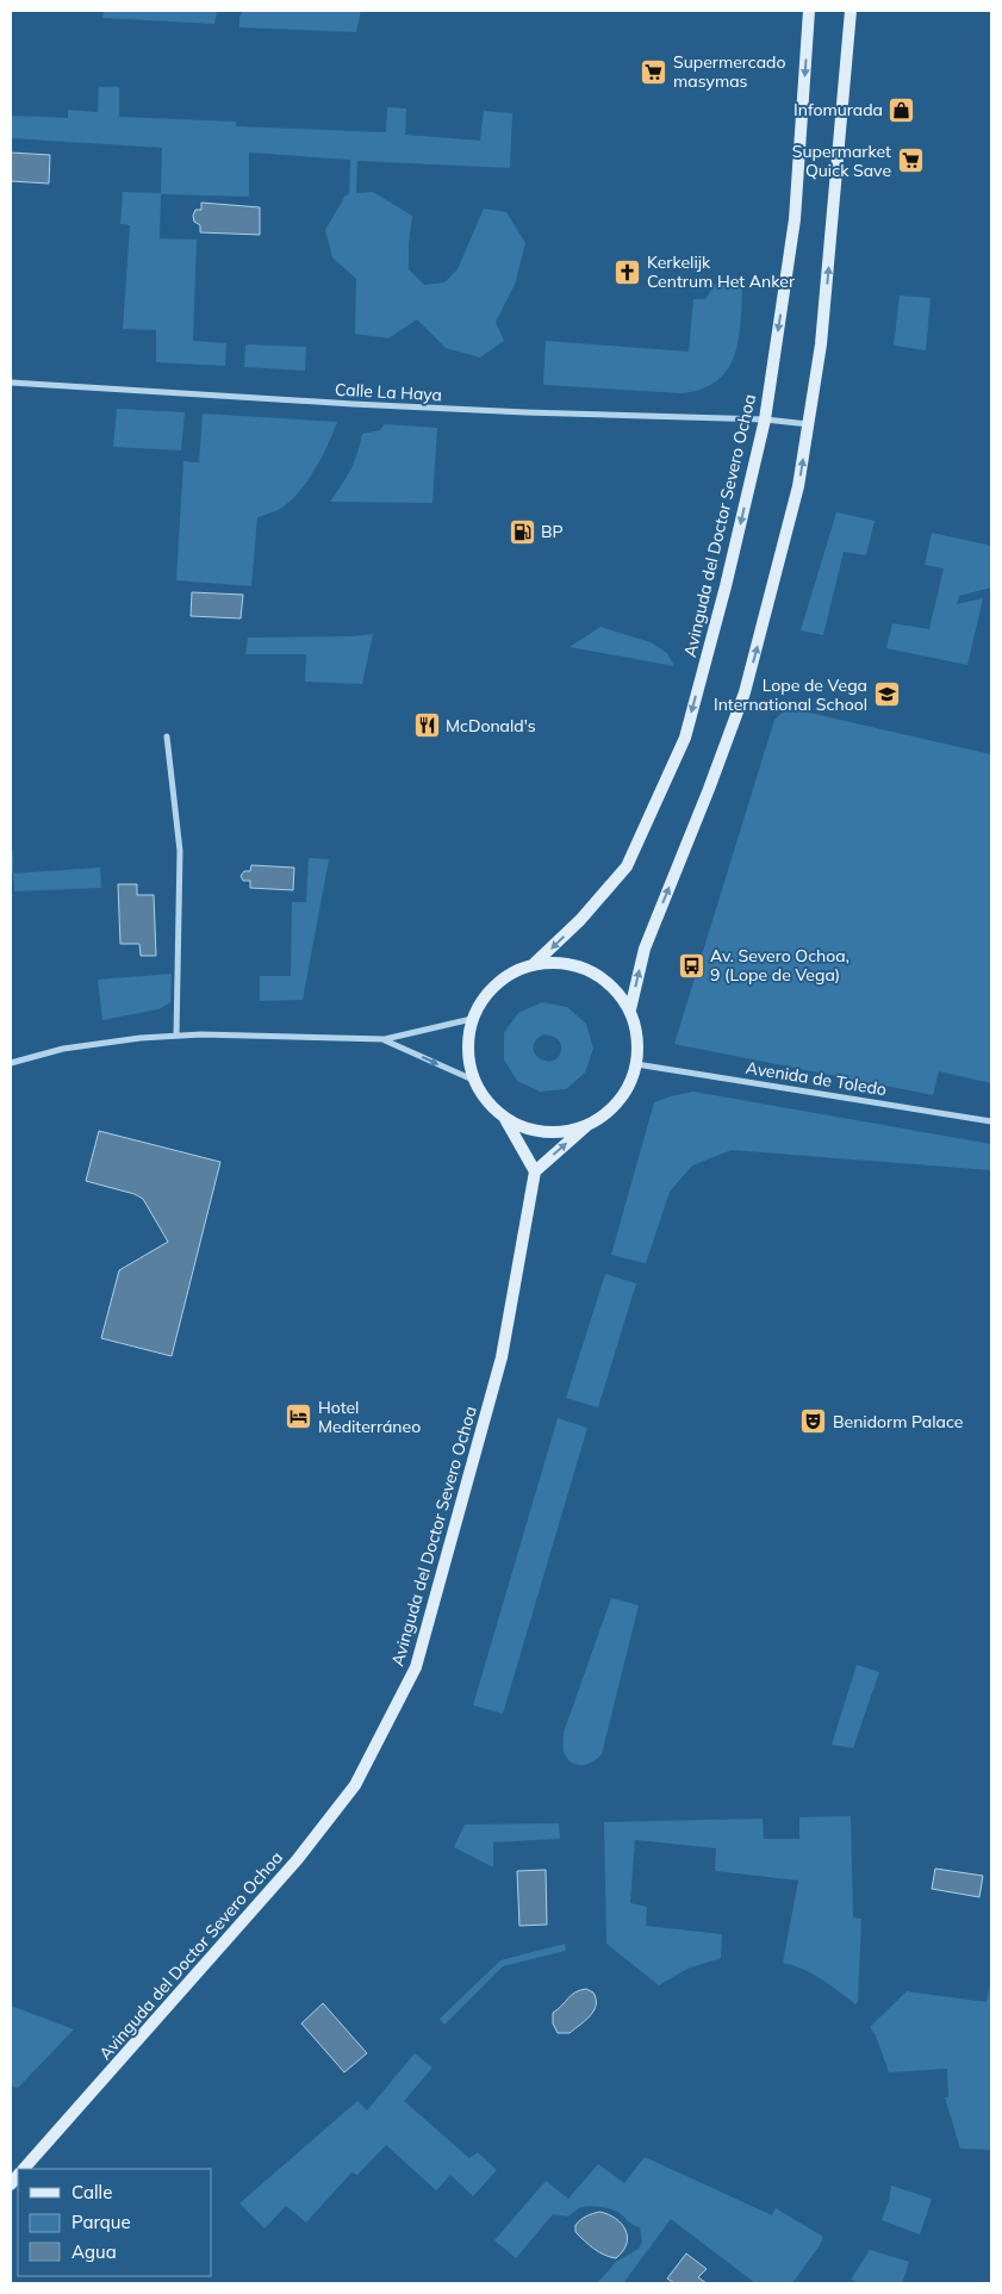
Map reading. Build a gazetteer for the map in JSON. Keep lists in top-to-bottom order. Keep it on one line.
{"streets":{"street":["Calle La Haya","Avinguda del Doctor Severo Ochoa","Avenida de Toledo"]},"crossings":[["Calle La Haya","Avinguda del Doctor Severo Ochoa"],["Avinguda del Doctor Severo Ochoa","Avenida de Toledo"]],"places":{"supermarket":["Supermercado masymas","Supermarket Quick Save"],"shop":["Infomurada"],"church":["Kerkelijk Centrum Het Anker"],"fuel station":["BP"],"school or university":["Lope de Vega International School"],"restaurant":["McDonald's"],"bus stop":["Av. Severo Ochoa, 9 (Lope de Vega)"],"hotel":["Hotel Mediterráneo"],"theatre":["Benidorm Palace"]},"legend":["Calle","Parque","Agua"]}
